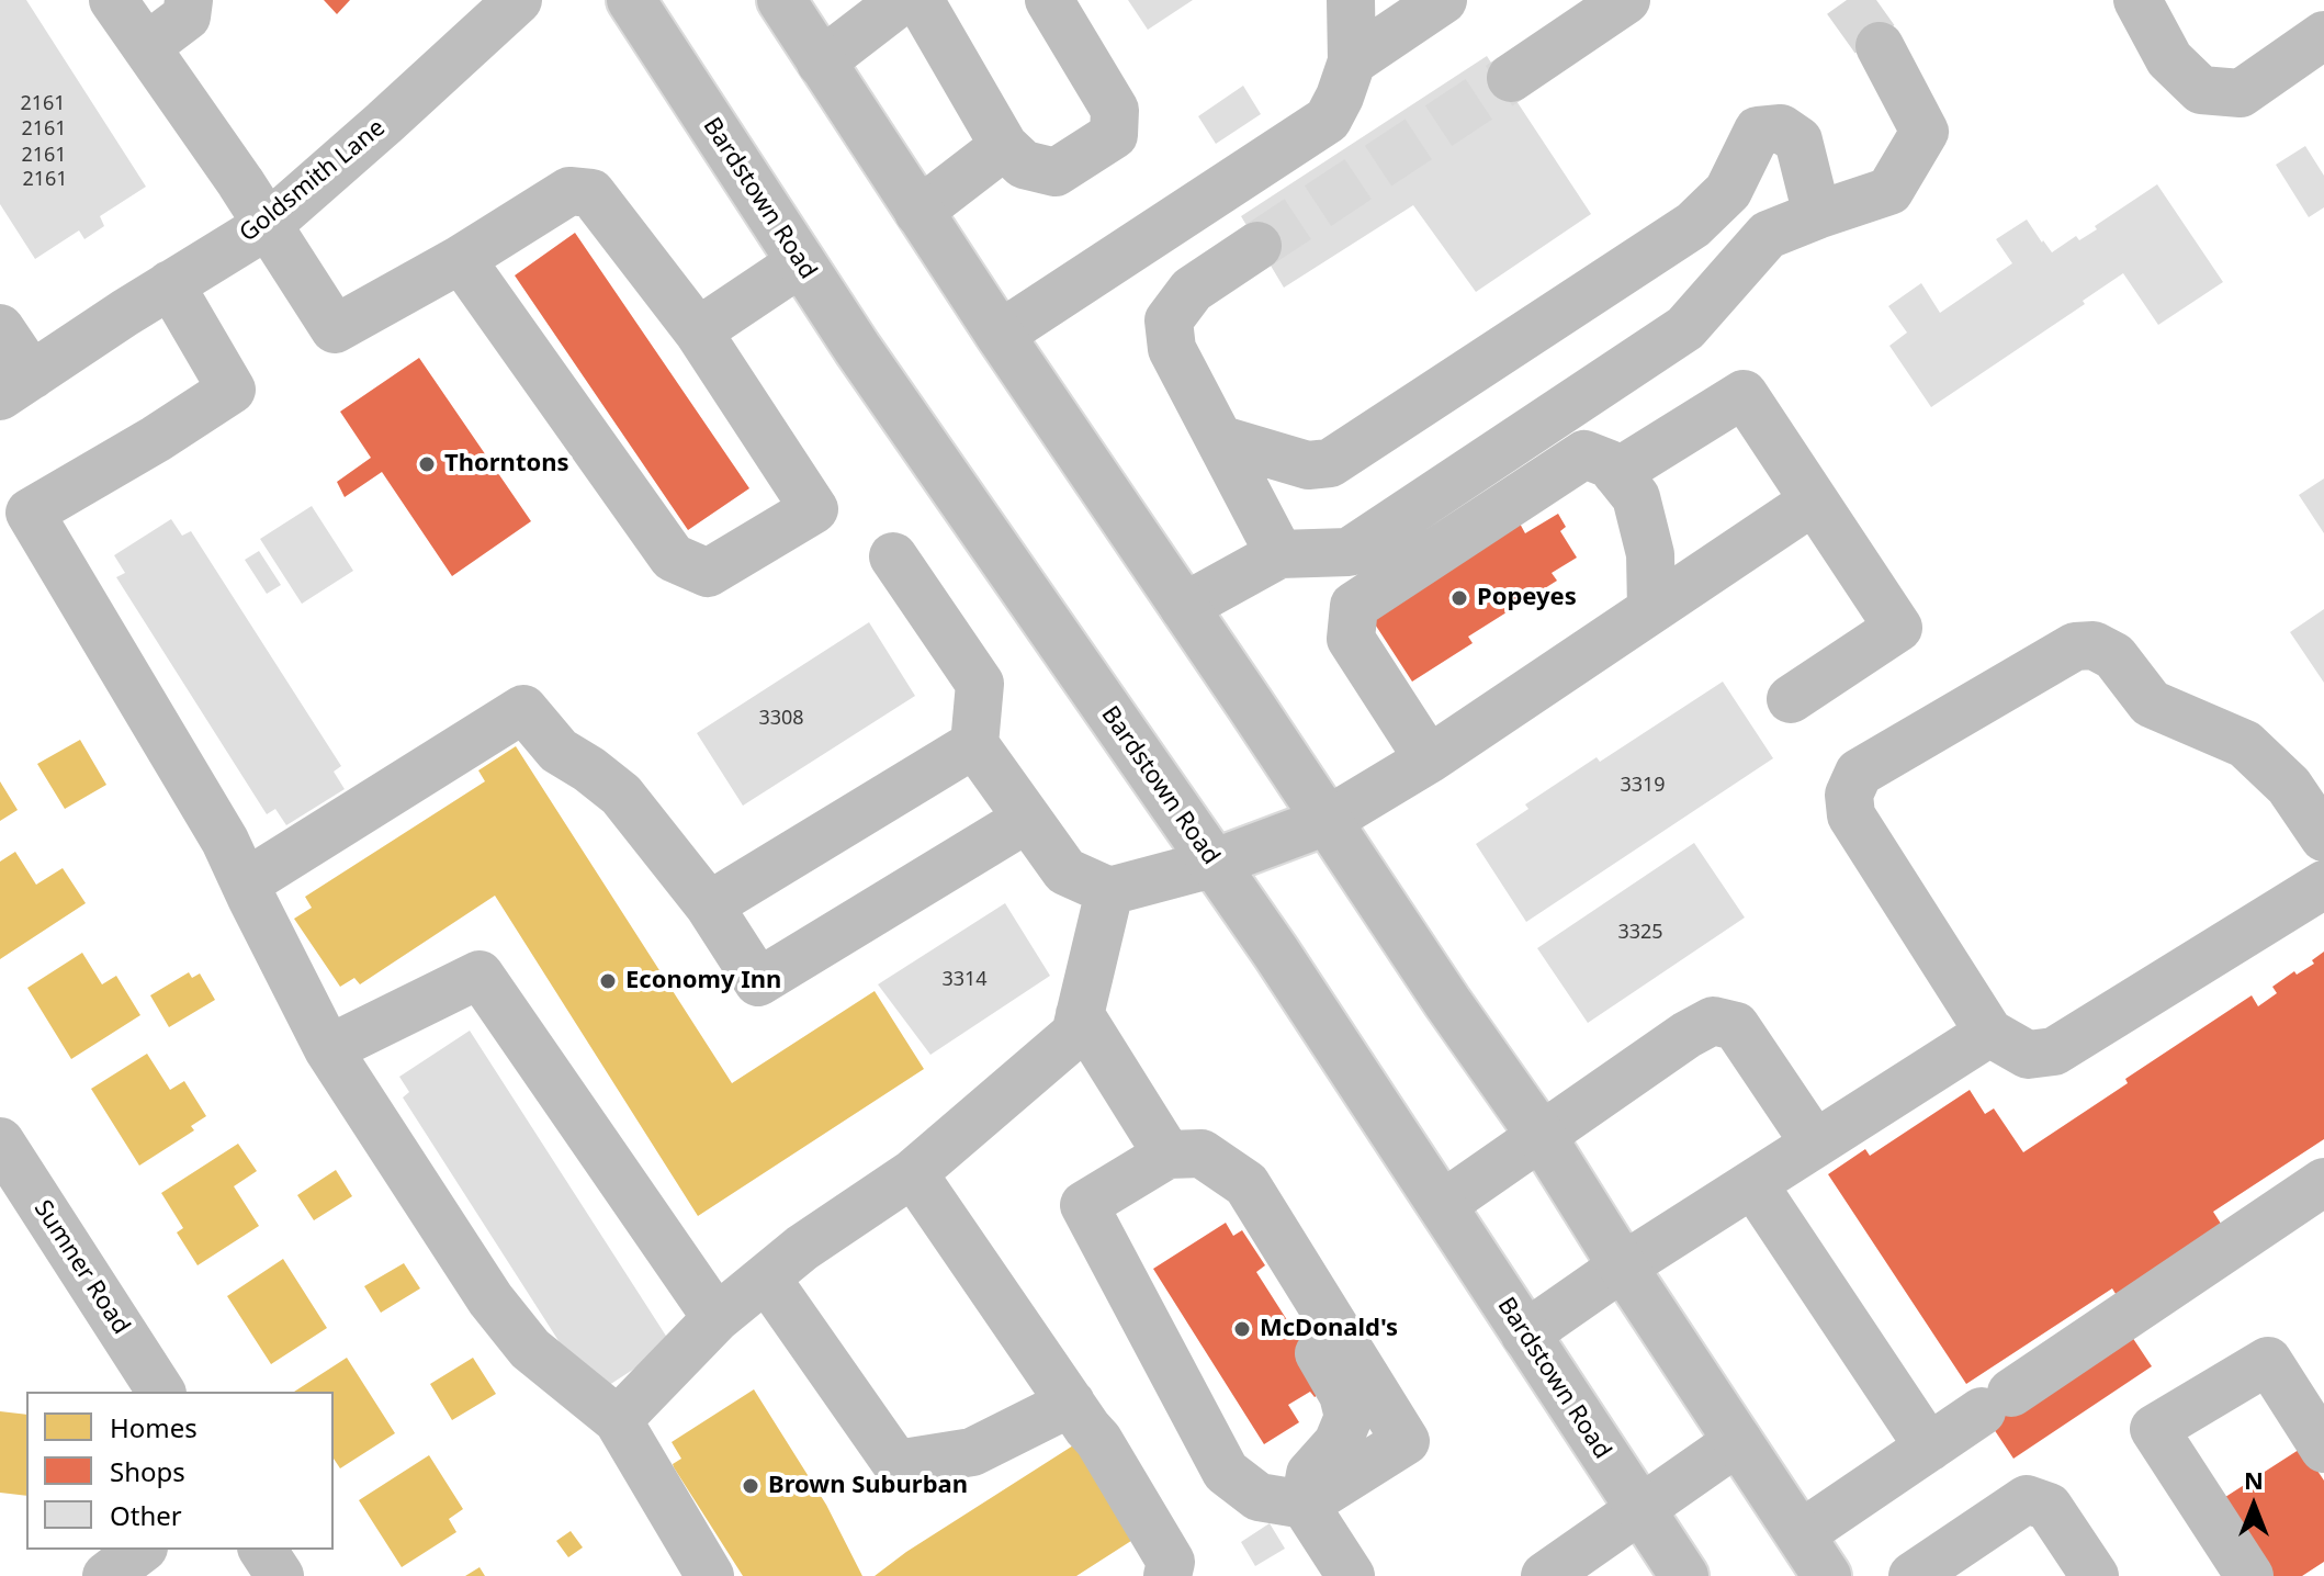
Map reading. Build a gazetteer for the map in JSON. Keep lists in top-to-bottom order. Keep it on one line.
{"streets":{"main road":["Goldsmith Lane","Bardstown Road","Sumner Road"]},"places":["Thorntons","Popeyes","Economy Inn","McDonald's","Brown Suburban"],"house_numbers":["2161","2161","2161","2161","3308","3319","3325","3314"],"legend":["Homes","Shops","Other"],"north":"top"}
